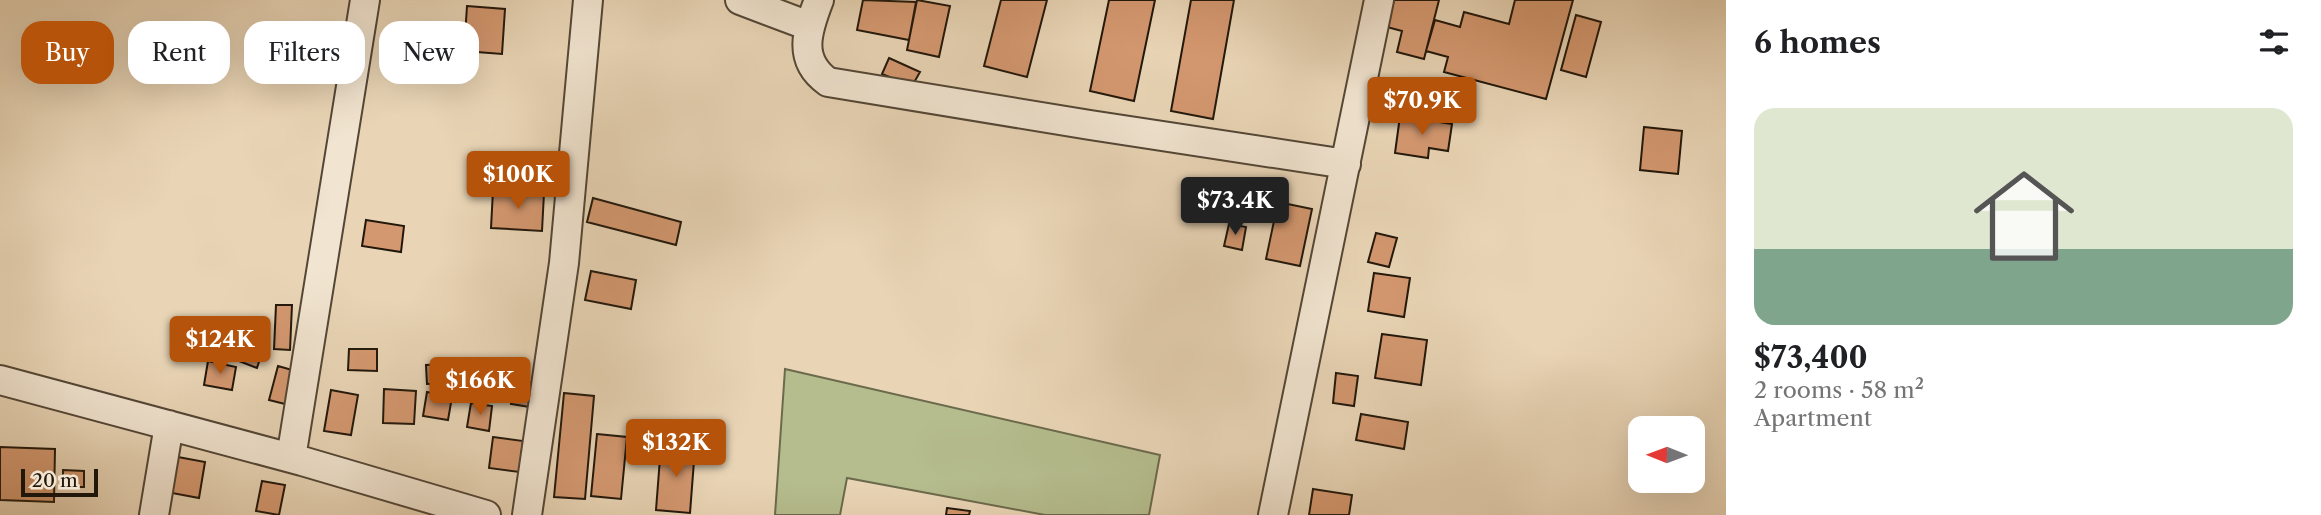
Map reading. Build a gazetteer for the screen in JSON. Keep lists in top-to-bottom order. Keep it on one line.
{"scale_bar":"20 m","north":"left","page":{"heading":"6 homes","chip":["Buy","Rent","Filters","New"],"price":["$70.9K","$100K","$73.4K","$124K","$166K","$132K"],"list":[{"name":"$73,400","note":"2 rooms · 58 m² · Apartment"}],"scale":"20 m"}}
